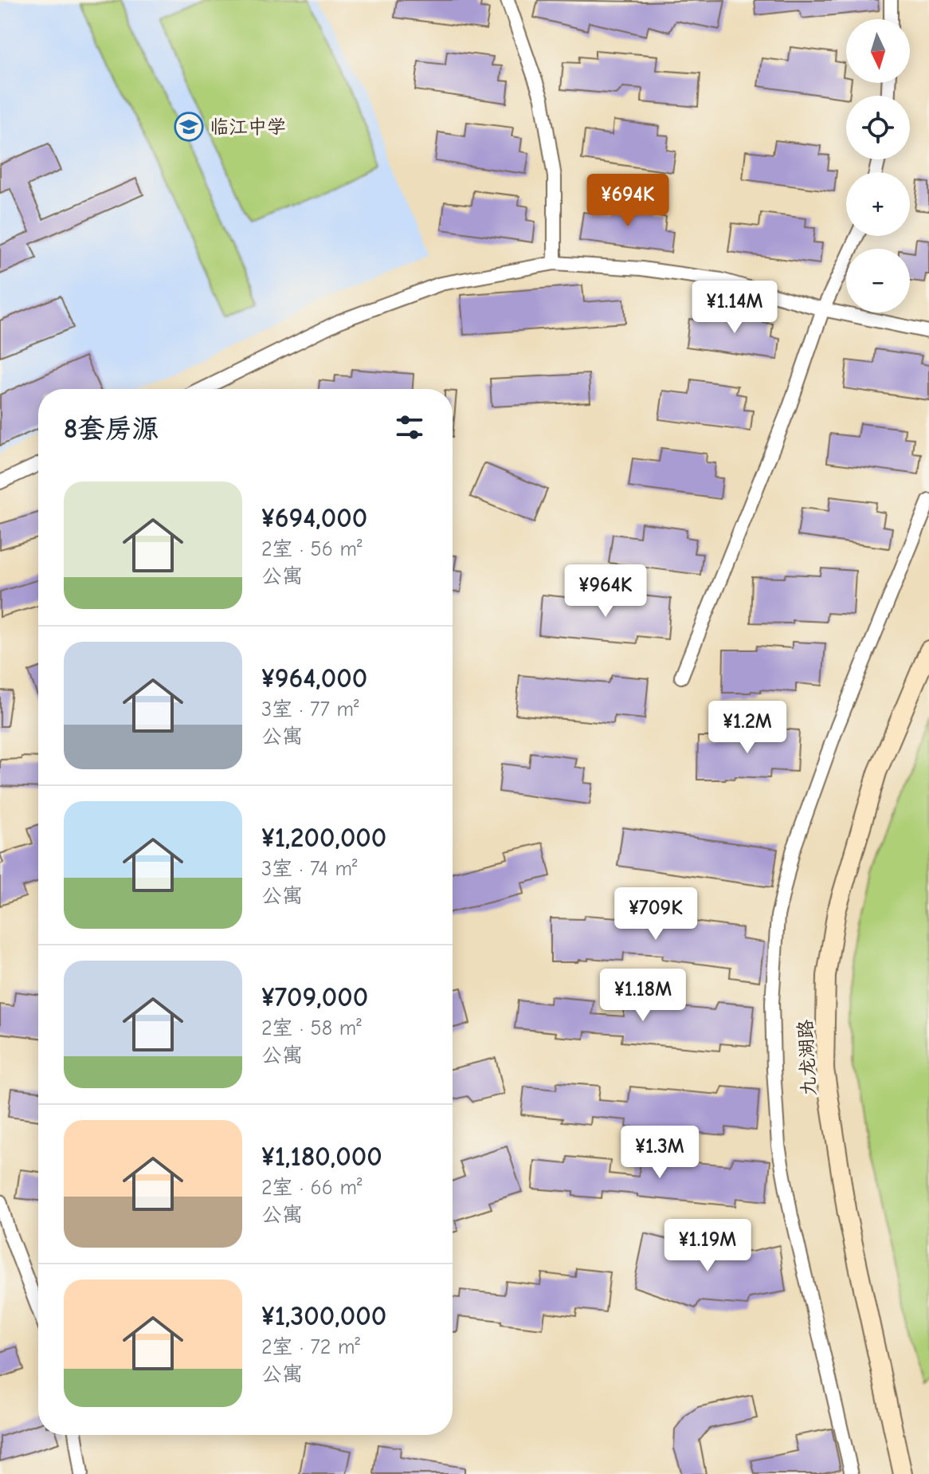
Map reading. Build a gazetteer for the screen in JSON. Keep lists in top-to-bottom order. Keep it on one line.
{"streets":{"street":["九龙湖路"]},"places":{"school or university":["临江中学"]},"north":"bottom","page":{"map_buttons":["+","−"],"price":["¥694K","¥1.14M","¥964K","¥1.2M","¥709K","¥1.18M","¥1.3M","¥1.19M"],"heading":"8套房源","list":[{"name":"¥694,000","note":"2室 · 56 m² · 公寓"},{"name":"¥964,000","note":"3室 · 77 m² · 公寓"},{"name":"¥1,200,000","note":"3室 · 74 m² · 公寓"},{"name":"¥709,000","note":"2室 · 58 m² · 公寓"},{"name":"¥1,180,000","note":"2室 · 66 m² · 公寓"},{"name":"¥1,300,000","note":"2室 · 72 m² · 公寓"}]}}
